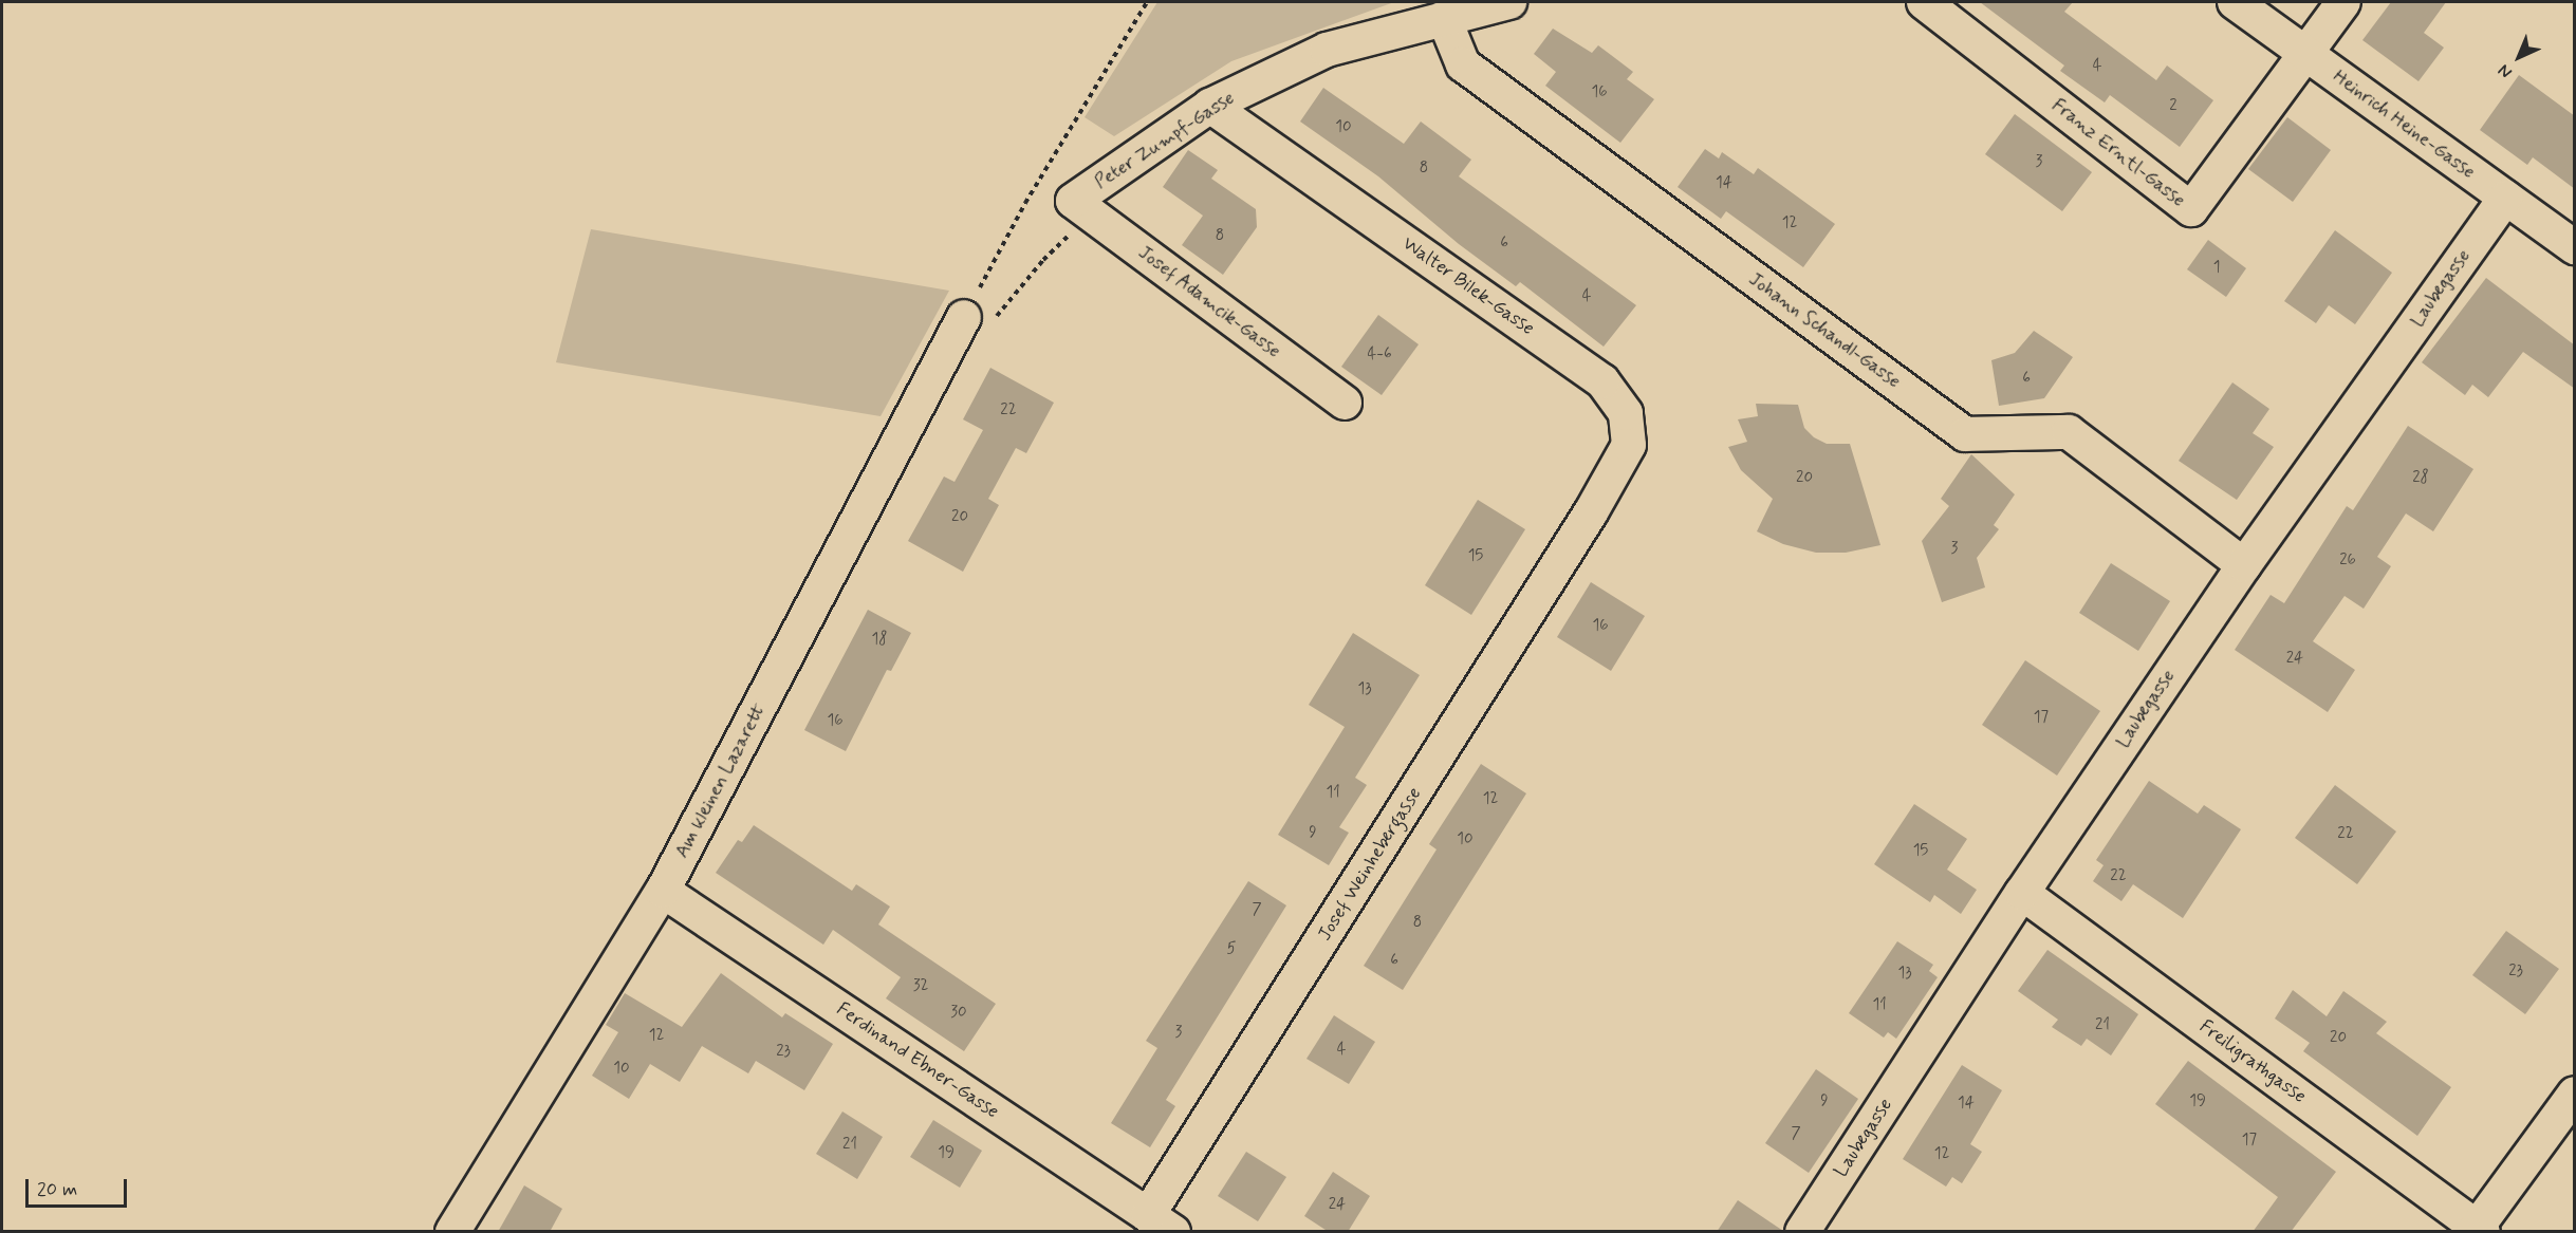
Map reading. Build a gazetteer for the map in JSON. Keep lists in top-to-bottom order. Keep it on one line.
{"streets":{"street":["Heinrich Heine-Gasse","Peter Zumpf-Gasse","Franz Erntl-Gasse","Walter Bilek-Gasse","Laubegasse","Josef Adamcik-Gasse","Johann Schandl-Gasse","Am kleinen Lazarett","Josef Weinhebergasse","Ferdinand Ebner-Gasse","Freiligrathgasse"]},"crossings":[["Heinrich Heine-Gasse","Franz Erntl-Gasse"],["Heinrich Heine-Gasse","Laubegasse"],["Peter Zumpf-Gasse","Walter Bilek-Gasse"],["Peter Zumpf-Gasse","Josef Adamcik-Gasse"],["Peter Zumpf-Gasse","Johann Schandl-Gasse"],["Walter Bilek-Gasse","Josef Weinhebergasse"],["Laubegasse","Johann Schandl-Gasse"],["Laubegasse","Freiligrathgasse"],["Am kleinen Lazarett","Ferdinand Ebner-Gasse"],["Josef Weinhebergasse","Ferdinand Ebner-Gasse"]],"house_numbers":["4","16","2","10","3","8","14","12","8","6","1","4","4-6","6","22","20","28","20","3","15","26","16","18","24","13","17","16","11","12","9","22","10","15","22","7","8","5","6","23","13","32","11","30","21","3","12","20","4","23","10","9","19","14","7","17","21","19","12","24"],"scale_bar":"20 m","north":"bottom left"}
